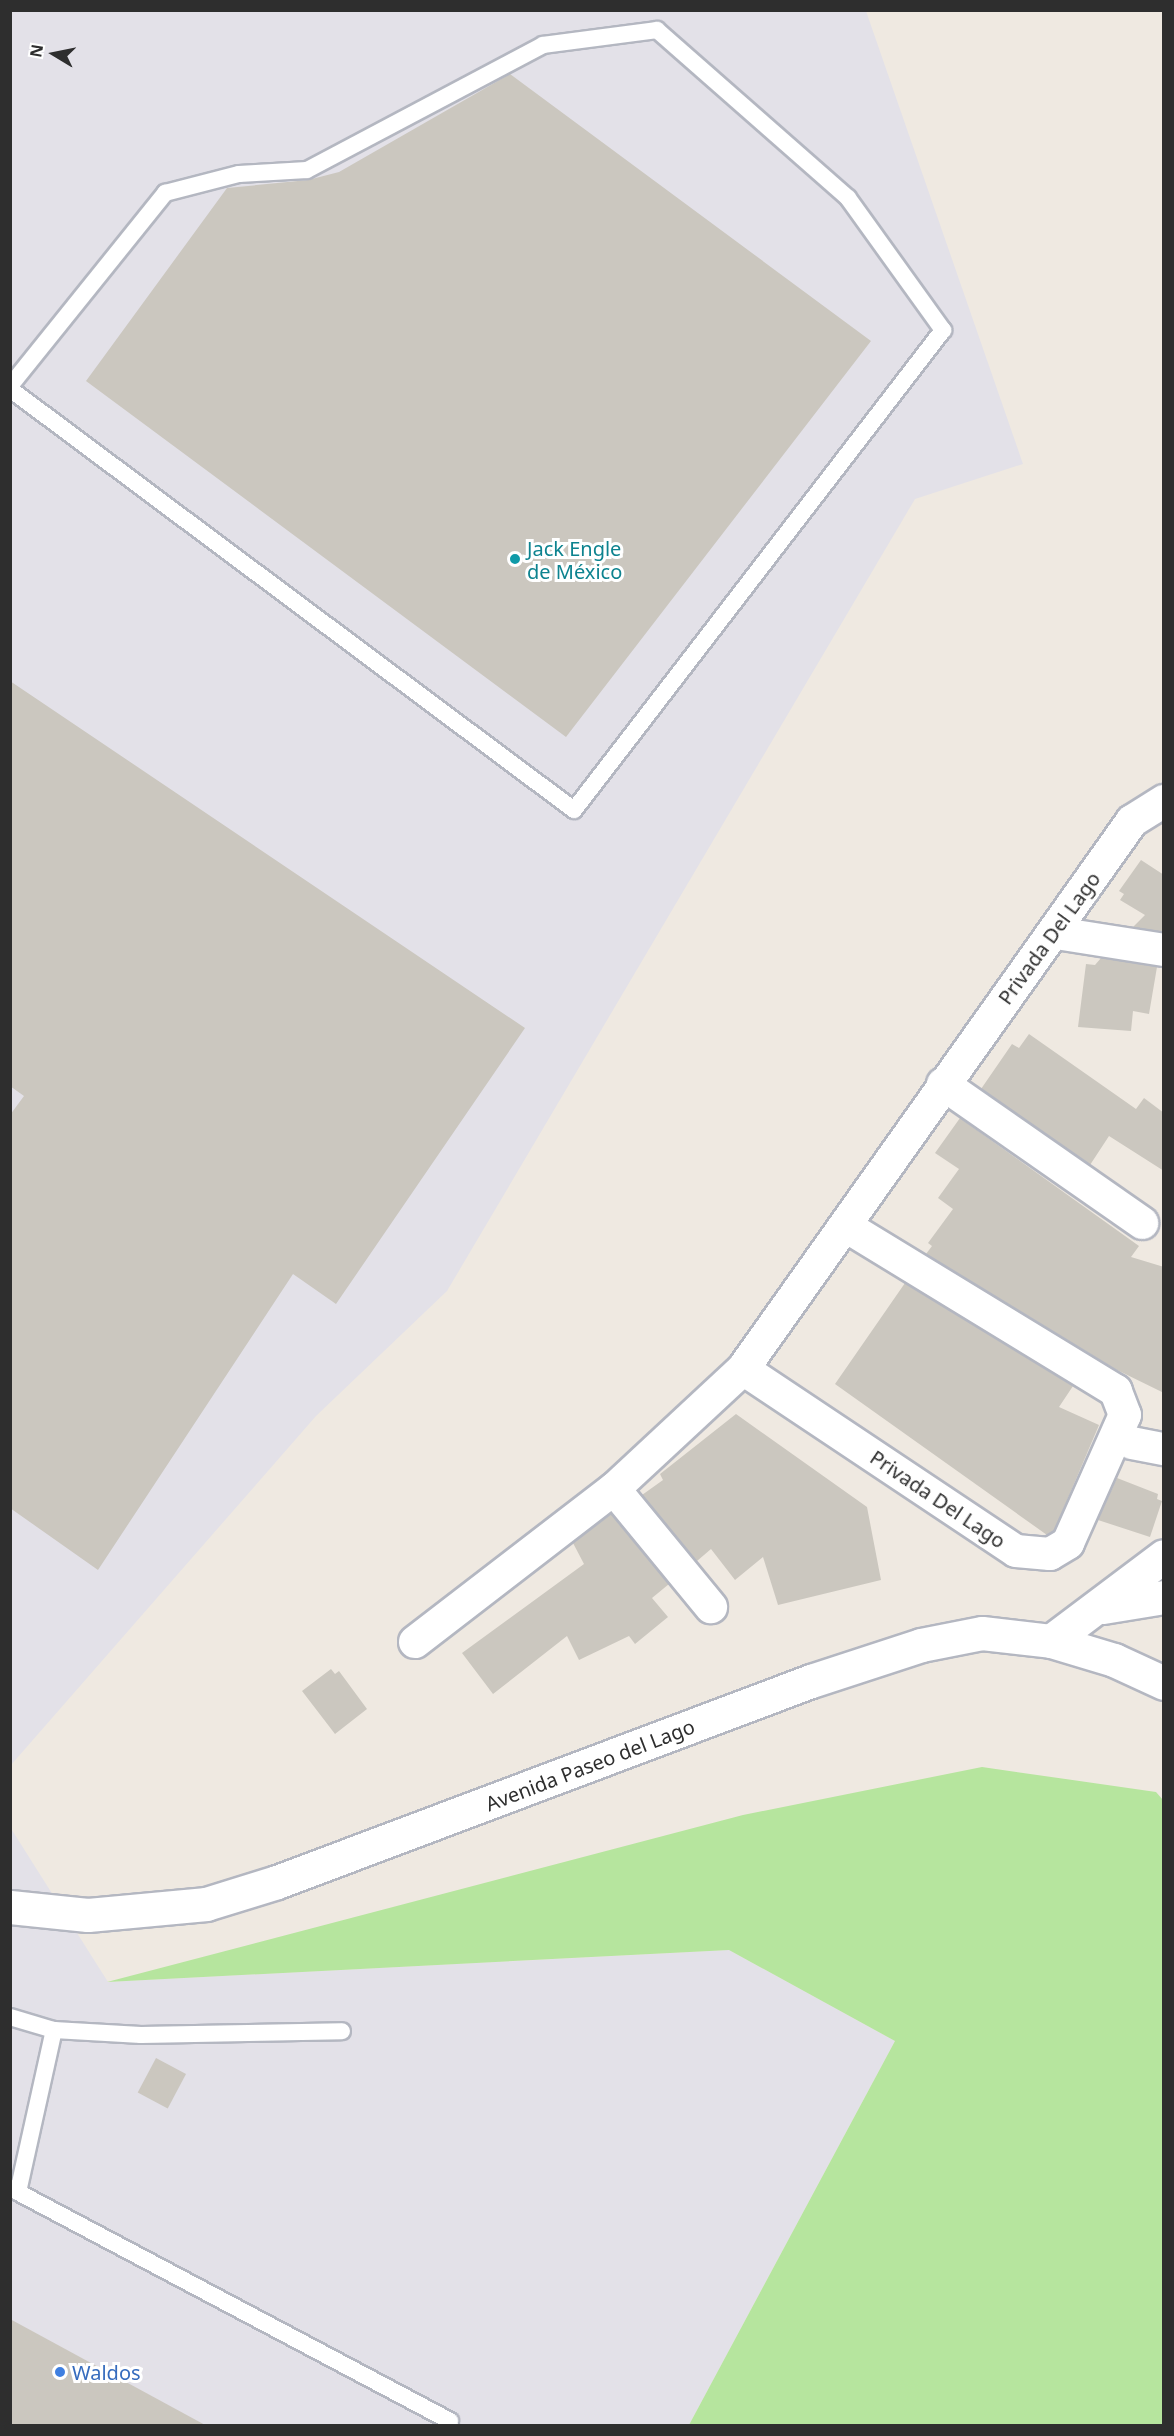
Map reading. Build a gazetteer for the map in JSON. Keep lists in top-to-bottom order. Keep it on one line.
{"streets":{"main road":["Avenida Paseo del Lago"],"street":["Privada Del Lago"]},"places":["Jack Engle de México","Waldos"],"north":"left"}
